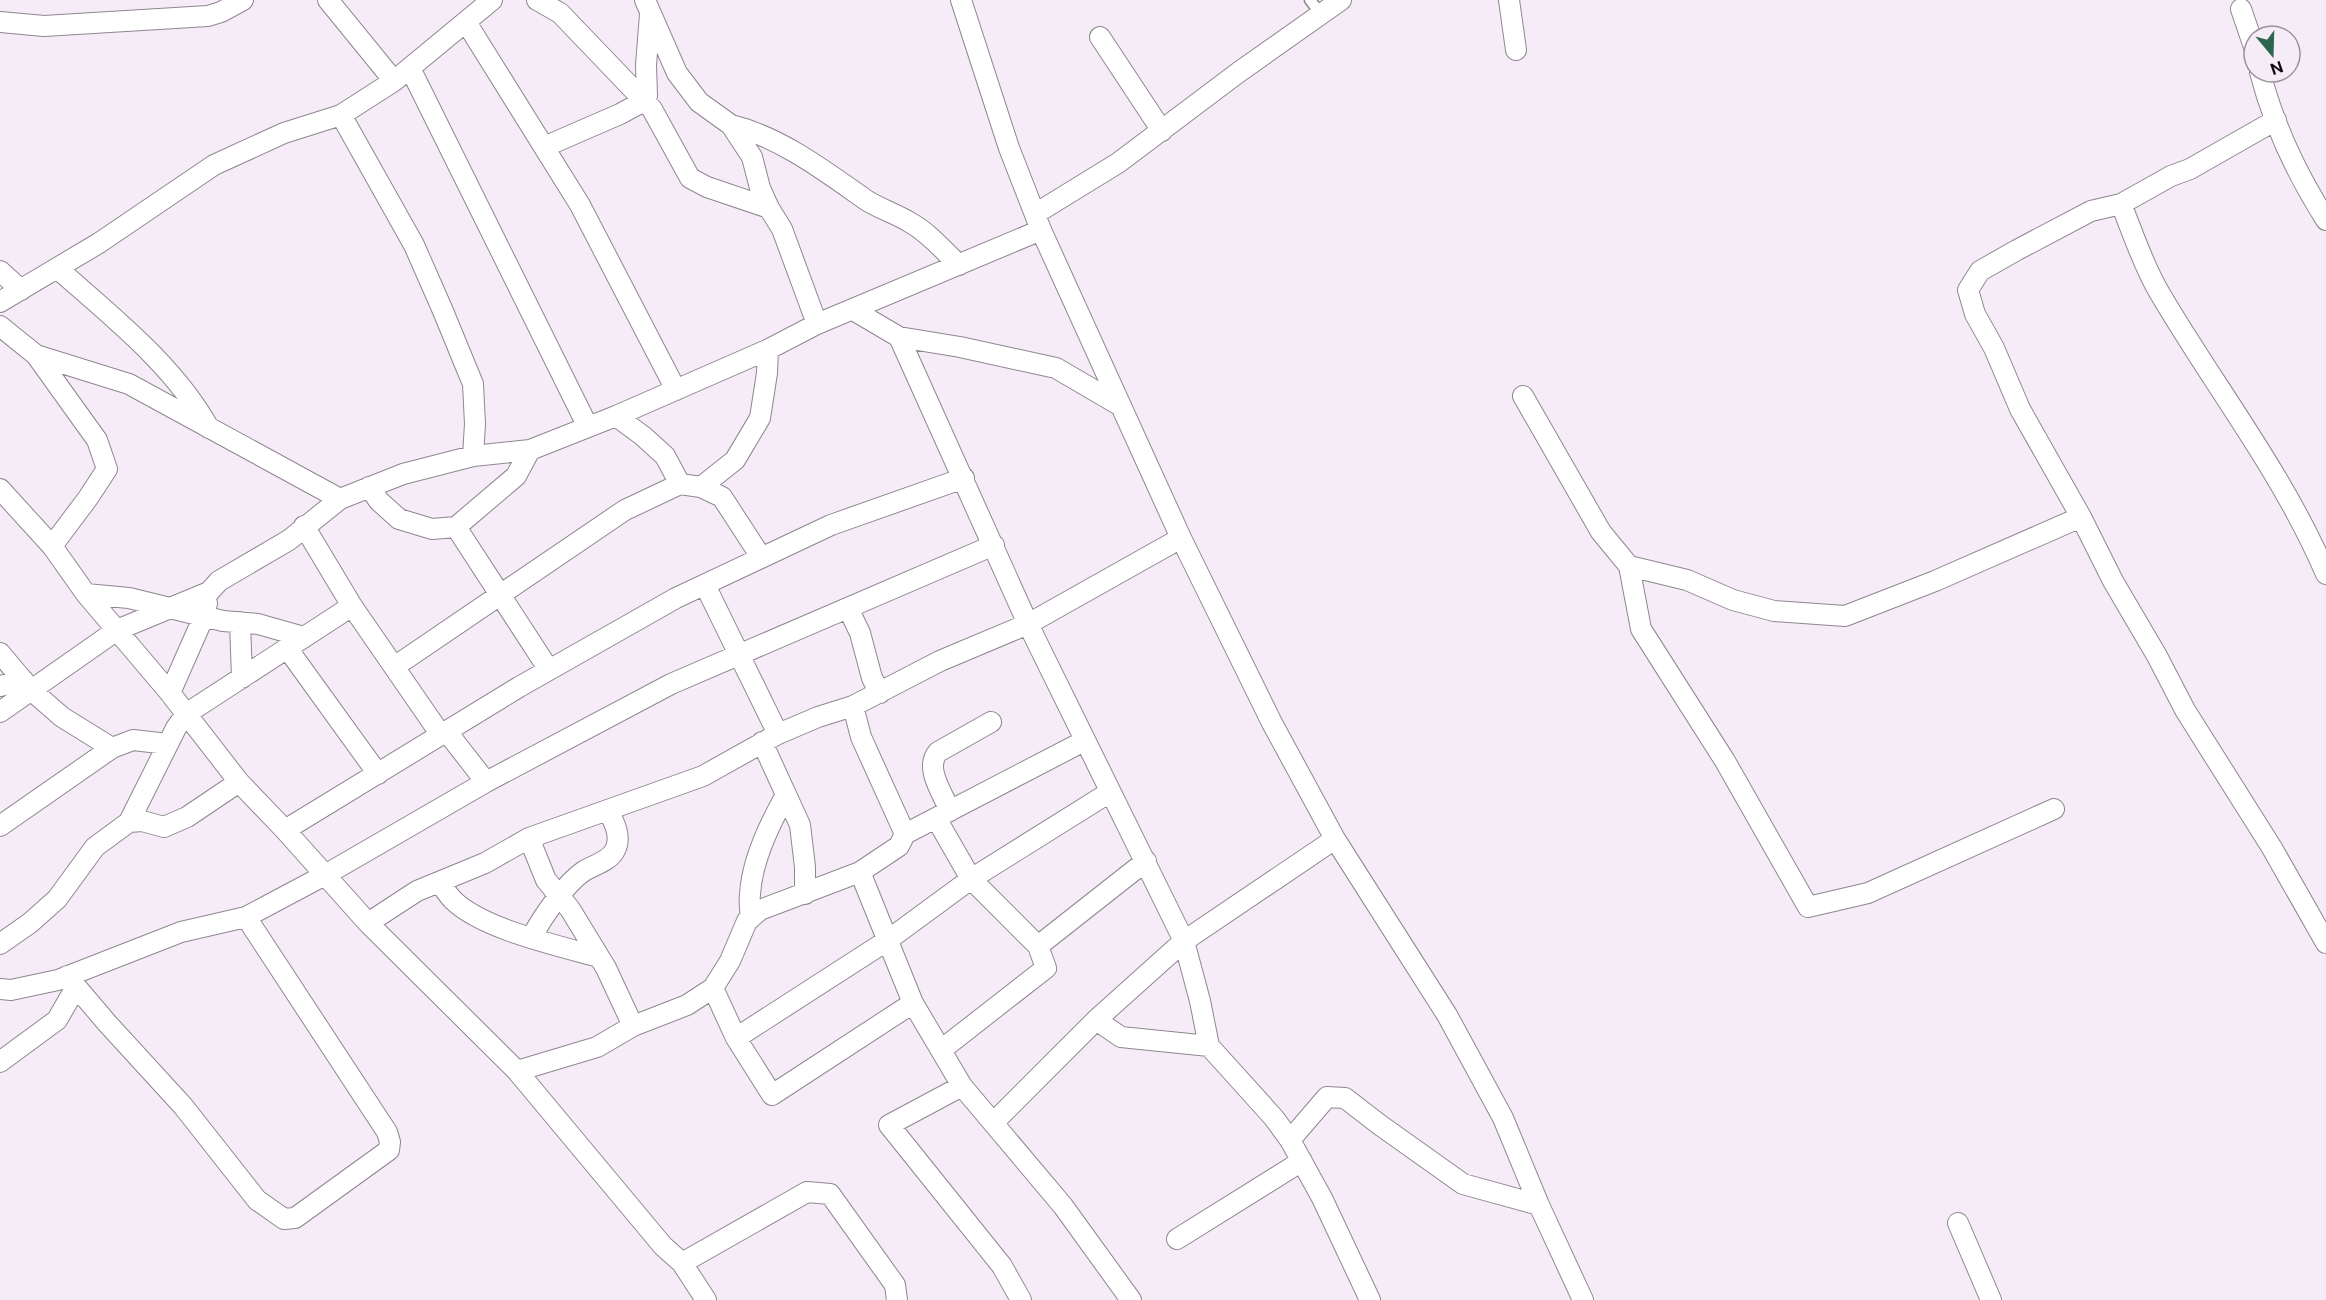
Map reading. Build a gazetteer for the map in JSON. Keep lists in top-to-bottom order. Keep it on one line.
{"north":"bottom"}
